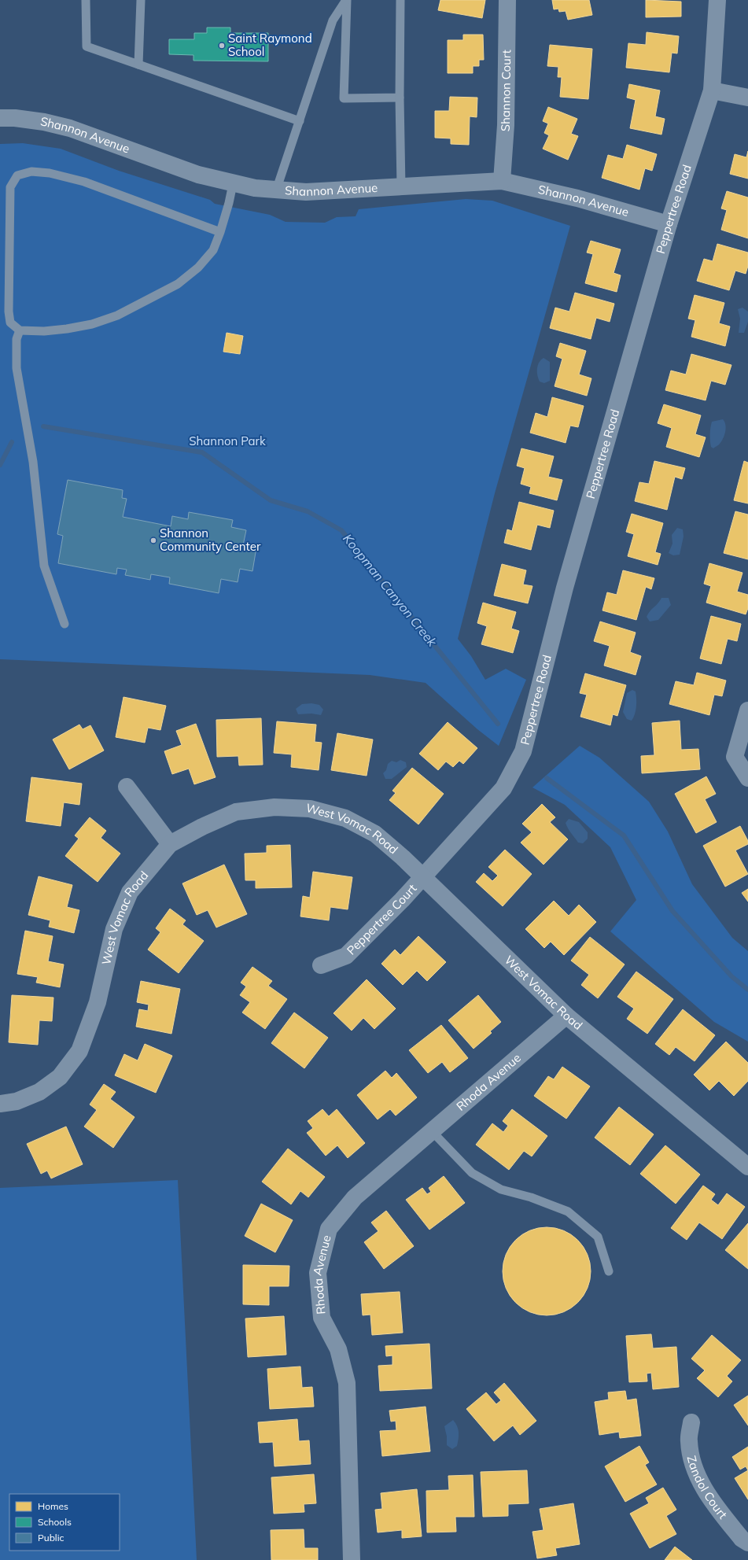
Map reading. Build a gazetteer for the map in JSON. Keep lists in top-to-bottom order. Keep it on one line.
{"streets":{"street":["Shannon Court","Shannon Avenue","Peppertree Road","West Vomac Road","Peppertree Court","Rhoda Avenue","Zandol Court"]},"crossings":[["Shannon Court","Shannon Avenue"],["Shannon Avenue","Peppertree Road"],["Peppertree Road","West Vomac Road"],["Peppertree Road","Peppertree Court"],["West Vomac Road","Peppertree Court"],["West Vomac Road","Rhoda Avenue"]],"water":["Koopman Canyon Creek"],"parks":["Shannon Park"],"places":["Saint Raymond School","Shannon Community Center"],"legend":["Homes","Schools","Public"]}
